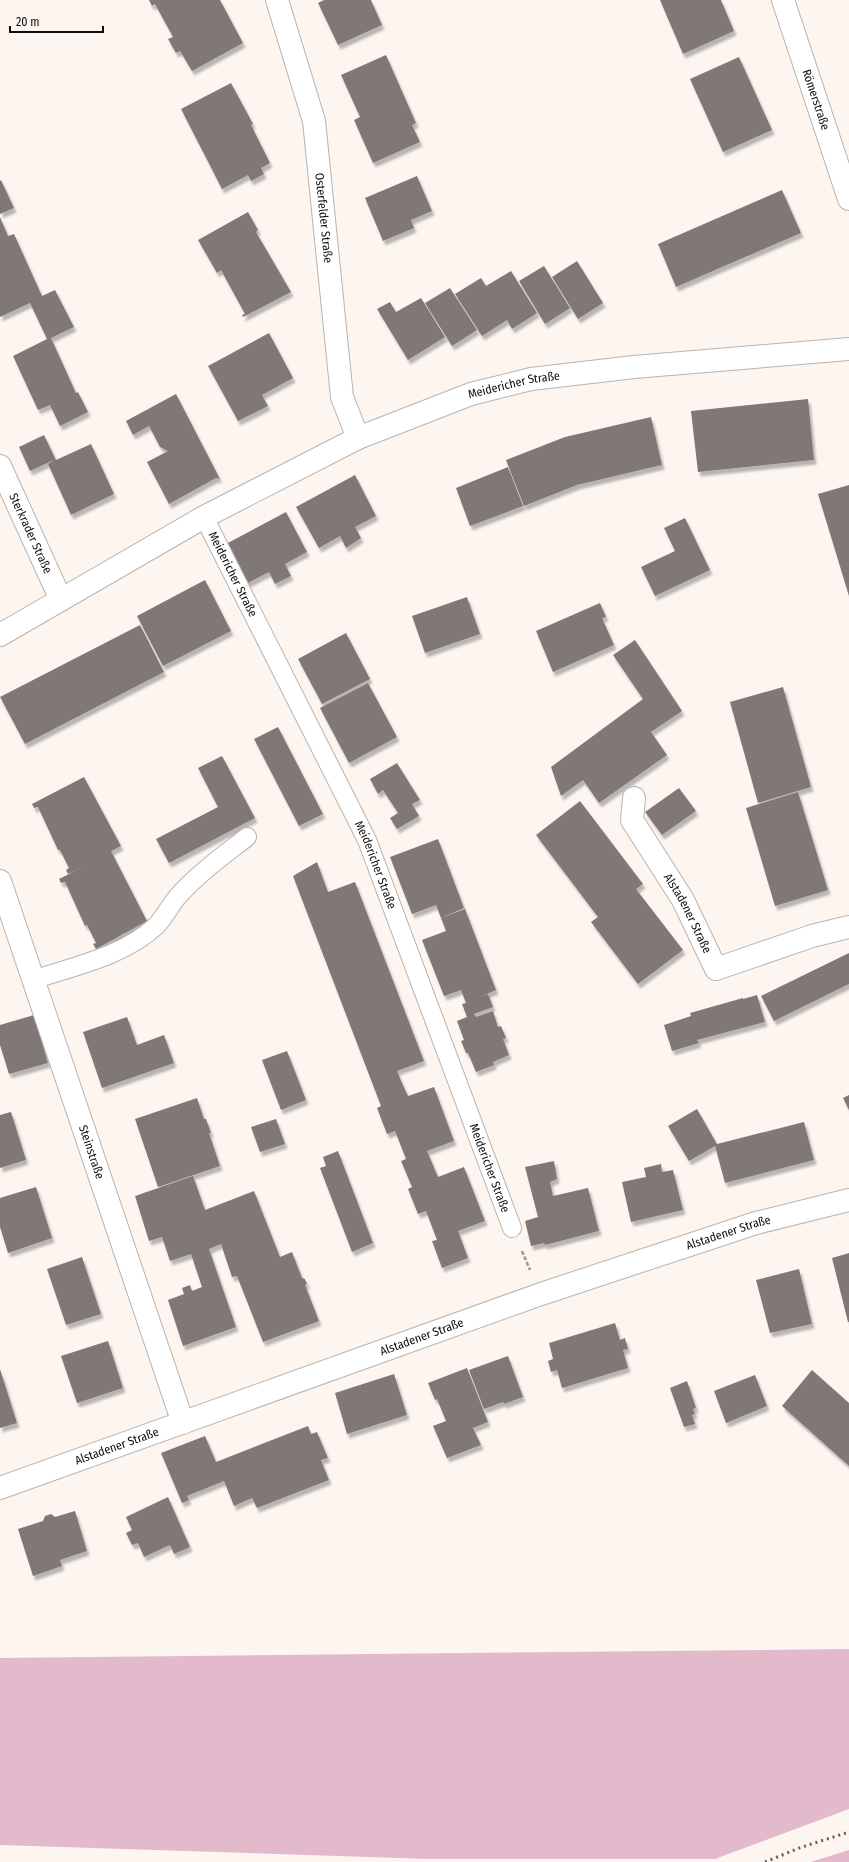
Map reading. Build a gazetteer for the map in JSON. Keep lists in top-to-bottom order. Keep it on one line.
{"streets":{"street":["Römerstraße","Osterfelder Straße","Meidericher Straße","Sterkrader Straße","Alstadener Straße","Steinstraße"]},"crossings":[["Osterfelder Straße","Meidericher Straße"],["Meidericher Straße","Sterkrader Straße"],["Alstadener Straße","Steinstraße"]],"scale_bar":"20 m"}
